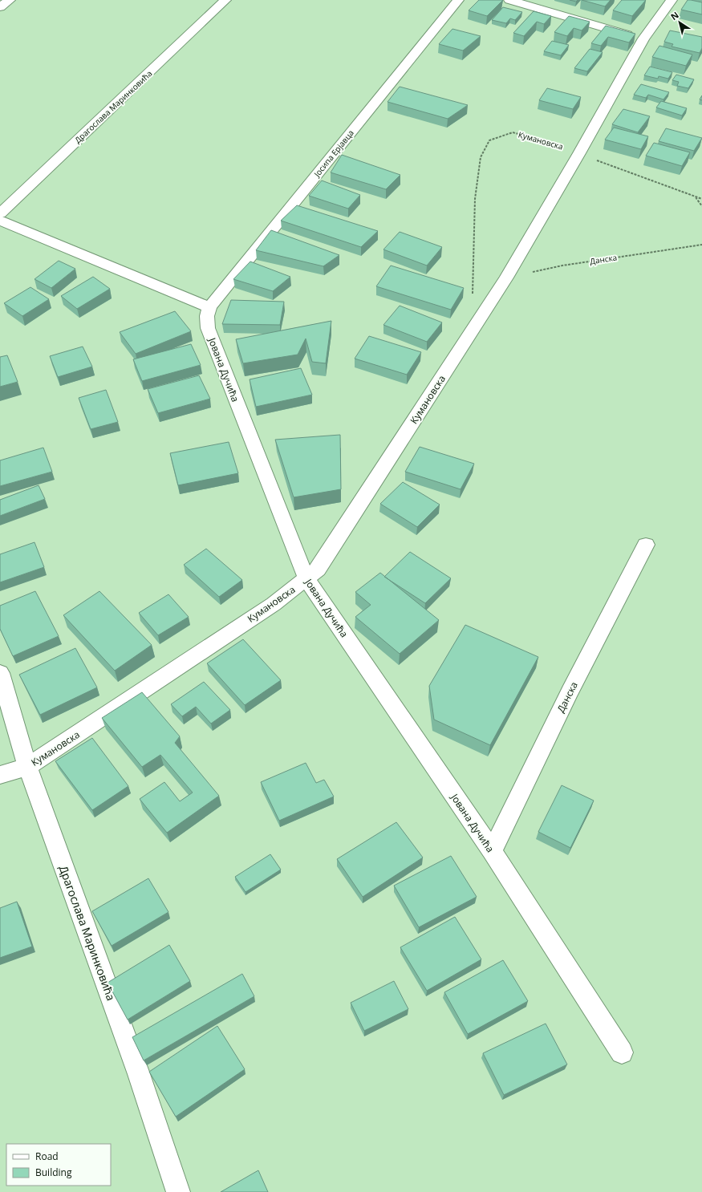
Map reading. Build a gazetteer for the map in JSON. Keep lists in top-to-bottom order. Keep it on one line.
{"streets":{"street":["Драгослава Маринковића","Кумановска","Јосипа Ерјавца","Данска","Јована Дучића"]},"crossings":[["Драгослава Маринковића","Кумановска"],["Кумановска","Данска"],["Кумановска","Јована Дучића"],["Јосипа Ерјавца","Јована Дучића"],["Данска","Јована Дучића"]],"legend":["Road","Building"],"north":"top left"}
